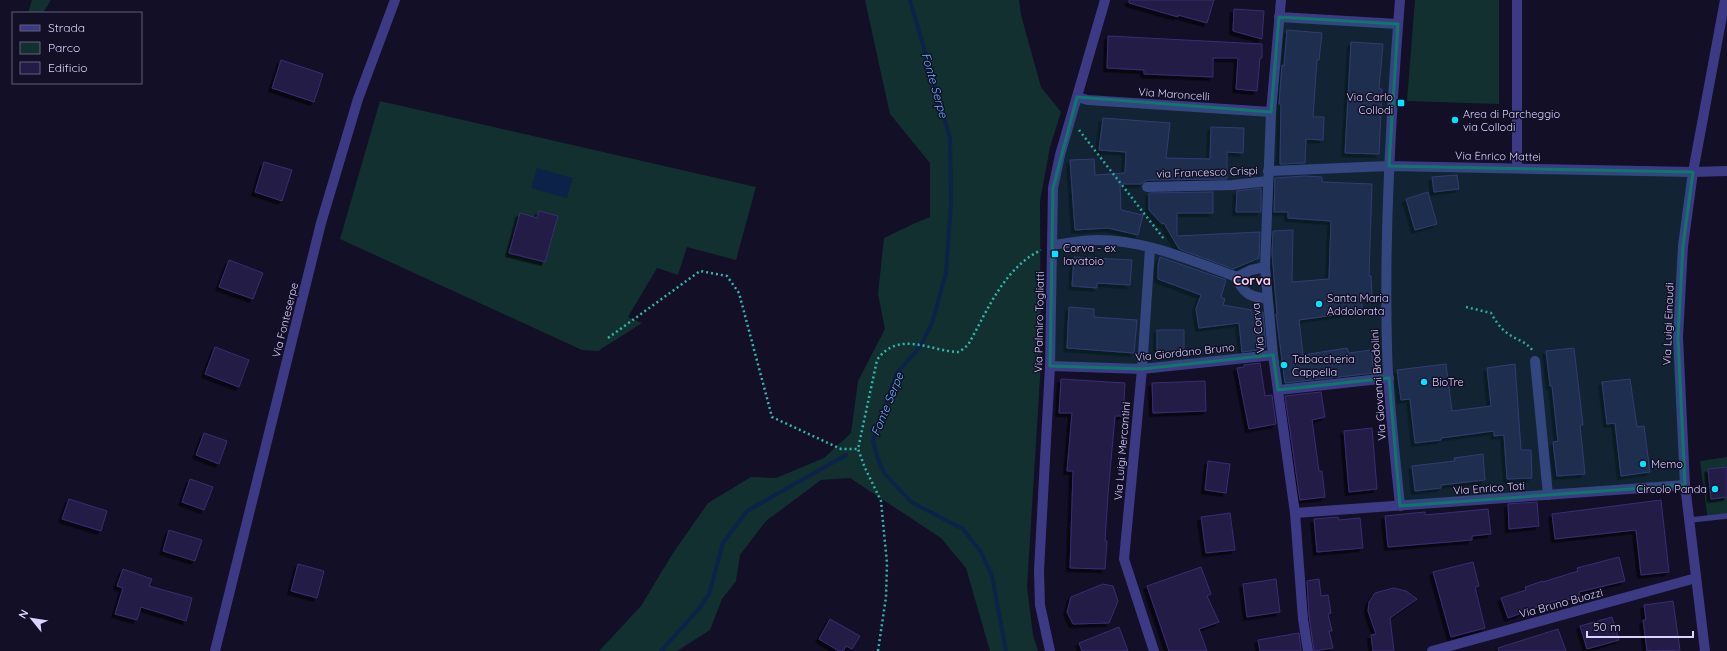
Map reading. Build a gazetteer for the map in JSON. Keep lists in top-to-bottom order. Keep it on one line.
{"streets":{"street":["Via Maroncelli","Via Enrico Mattei","via Francesco Crispi","Via Fonteserpe","Via Palmiro Togliatti","Via Luigi Einaudi","Via Corva","Via Giordano Bruno","Via Giovanni Brodolini","Via Luigi Mercantini","Via Enrico Toti","Via Bruno Buozzi"]},"crossings":[["Via Maroncelli","Via Palmiro Togliatti"],["Via Maroncelli","Via Corva"],["Via Enrico Mattei","Via Luigi Einaudi"],["Via Enrico Mattei","Via Corva"],["Via Enrico Mattei","Via Giovanni Brodolini"],["via Francesco Crispi","Via Corva"],["Via Palmiro Togliatti","Via Giordano Bruno"],["Via Luigi Einaudi","Via Enrico Toti"],["Via Luigi Einaudi","Via Bruno Buozzi"],["Via Corva","Via Giordano Bruno"],["Via Corva","Via Enrico Toti"],["Via Giordano Bruno","Via Luigi Mercantini"],["Via Giovanni Brodolini","Via Enrico Toti"]],"districts":["Corva"],"water":["Fonte Serpe"],"places":{"transit":["Via Carlo Collodi","Corva - ex lavatoio"],"other":["Area di Parcheggio via Collodi","Santa Maria Addolorata","Tabaccheria Cappella","BioTre","Memo","Circolo Panda"]},"legend":["Strada","Parco","Edificio"],"scale_bar":"50 m","north":"top left"}
